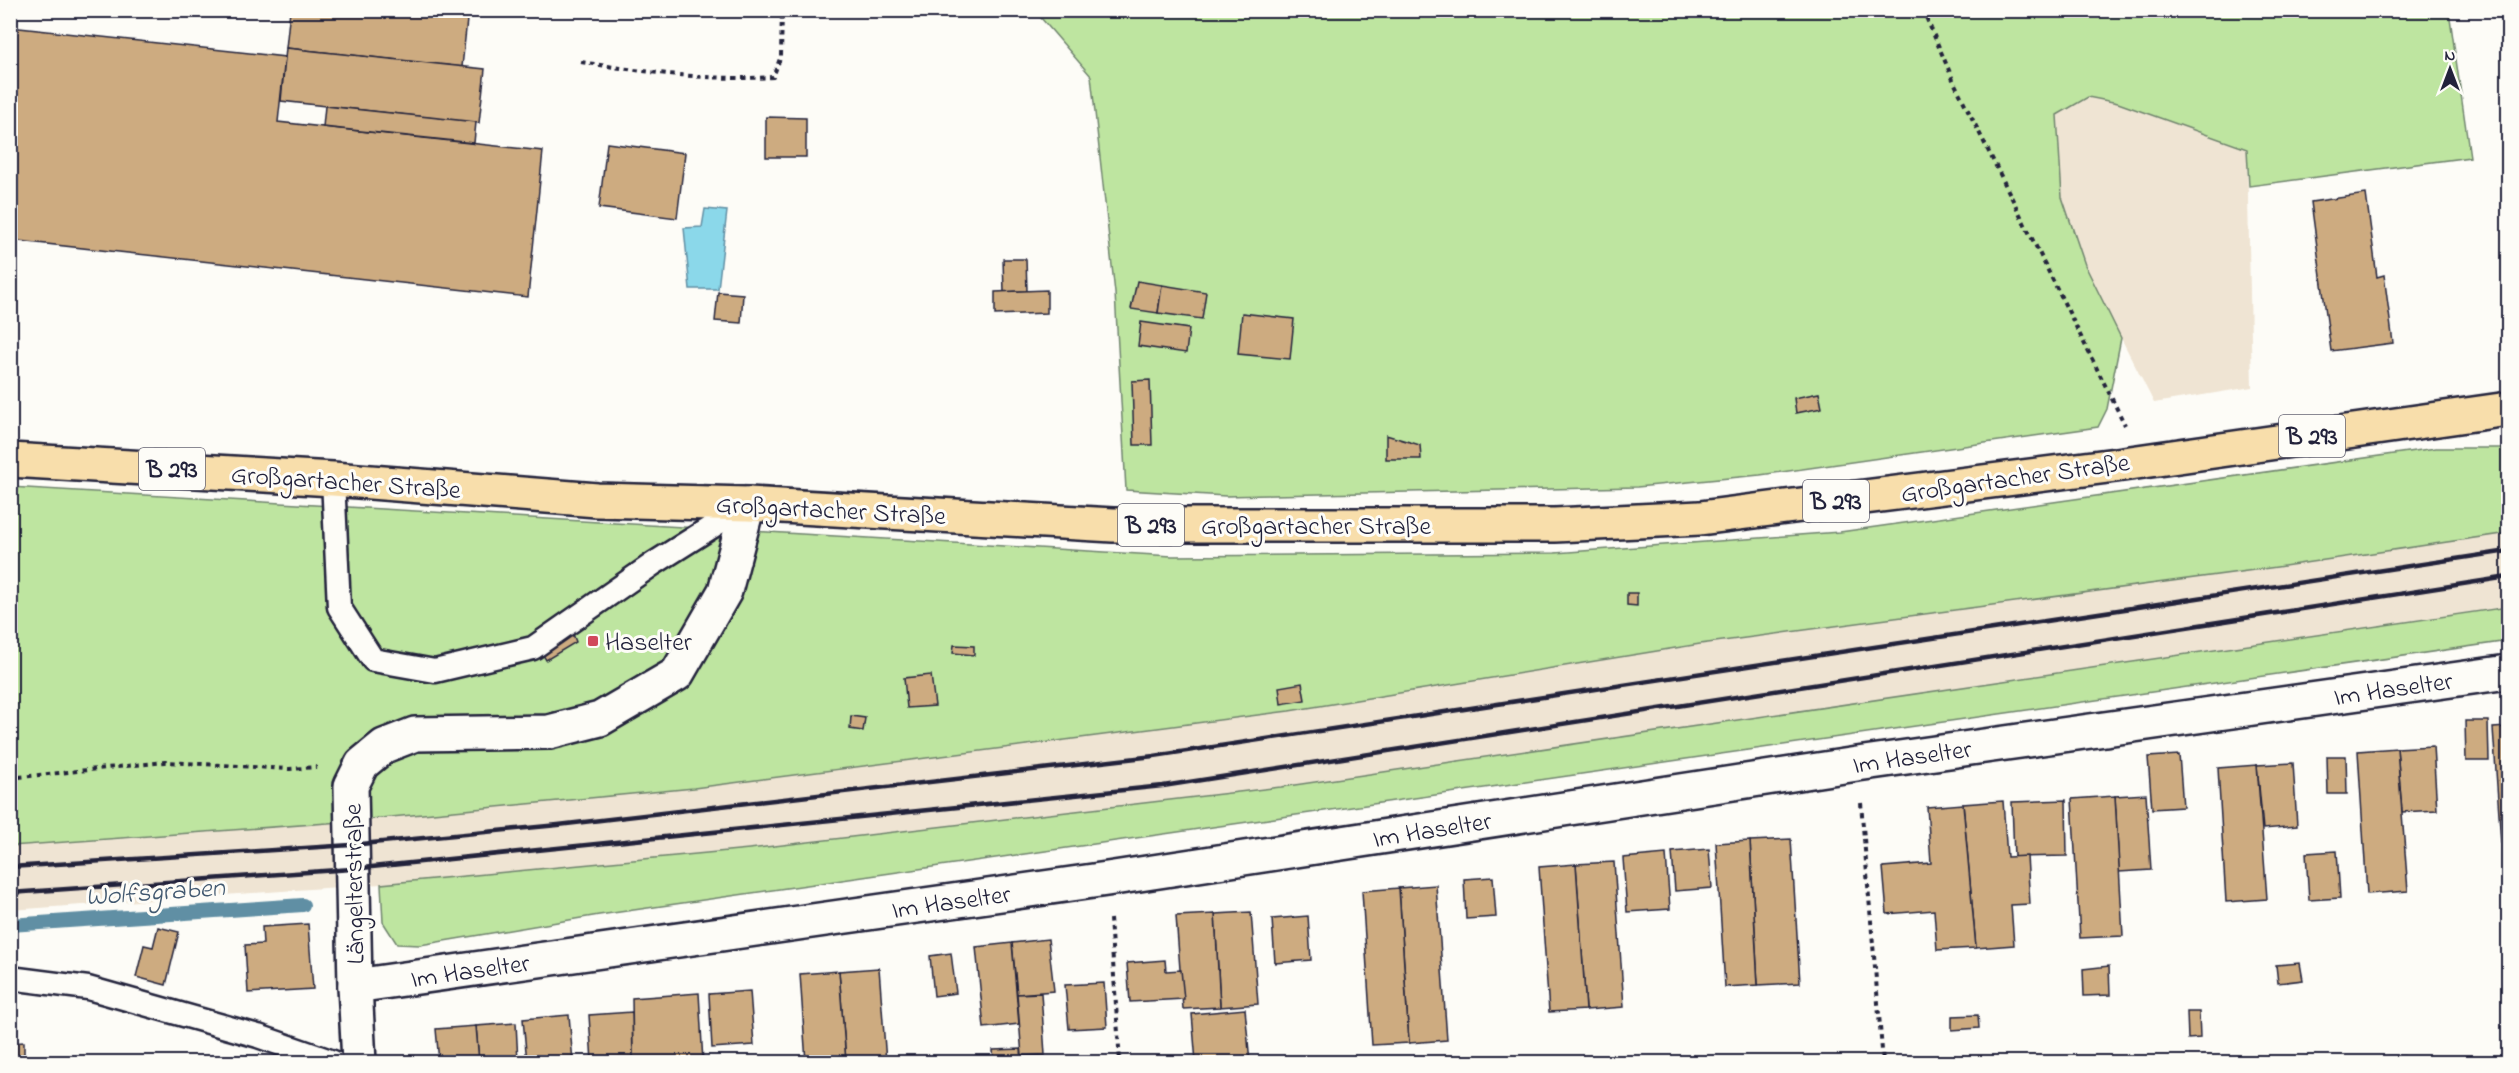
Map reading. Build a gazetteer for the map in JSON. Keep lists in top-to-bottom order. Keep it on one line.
{"streets":{"main road":["B 293","Großgartacher Straße"],"street":["Im Haselter","Längelterstraße"]},"crossings":[["Großgartacher Straße","Längelterstraße"],["Im Haselter","Längelterstraße"]],"water":["Wolfsgraben"],"places":{"transit":["Haselter"]},"north":"top"}
